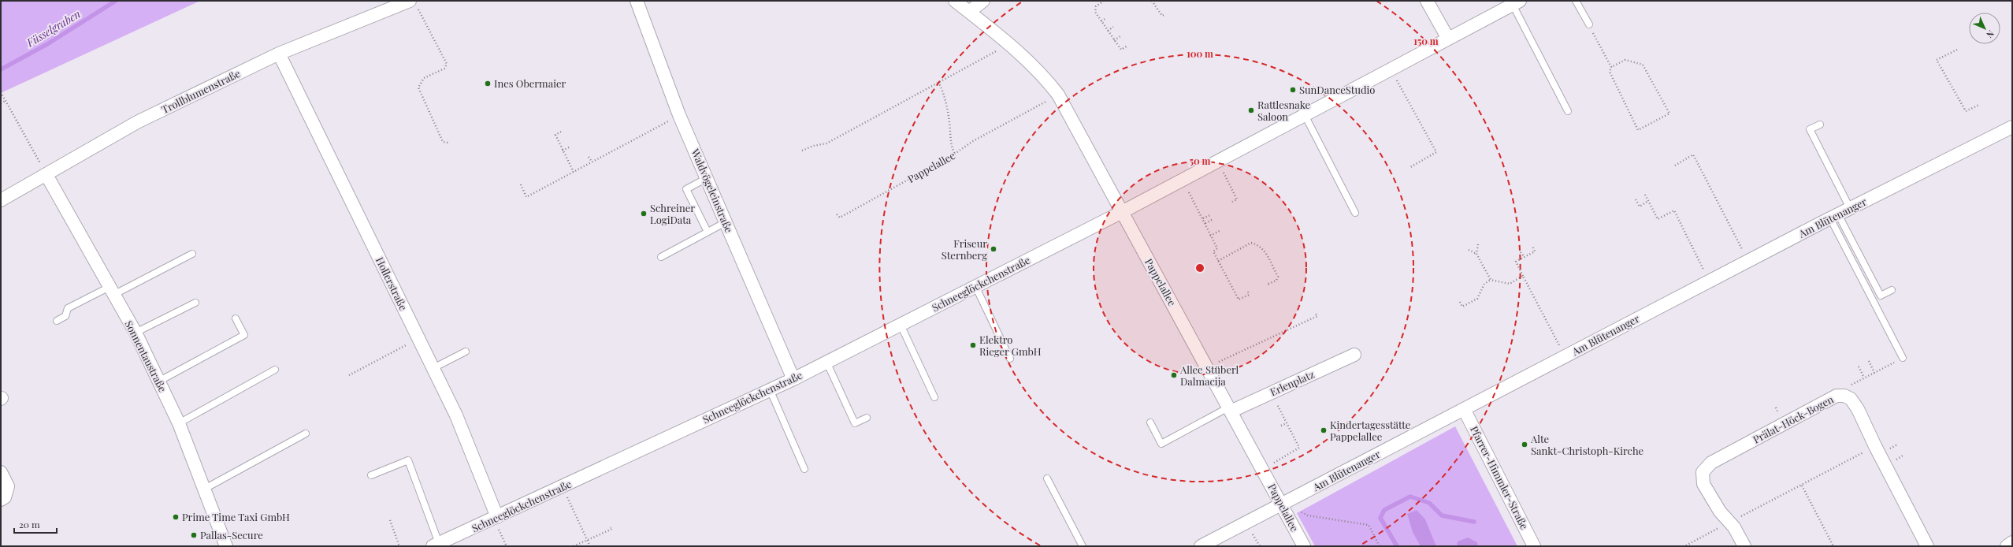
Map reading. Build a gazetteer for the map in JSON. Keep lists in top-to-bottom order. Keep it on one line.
{"streets":{"street":["Trollblumenstraße","Pappelallee","Waldvögeleinstraße","Am Blütenanger","Hollerstraße","Schneeglöckchenstraße","Sonnentaustraße","Erlenplatz","Prälat-Höck-Bogen","Pfarrer-Himmler-Straße"]},"crossings":[["Trollblumenstraße","Hollerstraße"],["Trollblumenstraße","Sonnentaustraße"],["Pappelallee","Am Blütenanger"],["Pappelallee","Schneeglöckchenstraße"],["Pappelallee","Erlenplatz"],["Waldvögeleinstraße","Schneeglöckchenstraße"],["Am Blütenanger","Pfarrer-Himmler-Straße"],["Hollerstraße","Schneeglöckchenstraße"]],"water":["Füsselgraben"],"places":["Ines Obermaier","SunDanceStudio","Rattlesnake Saloon","Schreiner LogiData","Friseur Sternberg","Elektro Rieger GmbH","Allee Stüberl Dalmacija","Kindertagesstätte Pappelallee","Alte Sankt-Christoph-Kirche","Prime Time Taxi GmbH","Pallas-Secure"],"scale_bar":"20 m","north":"bottom right","rings":["150 m","100 m","50 m"]}
